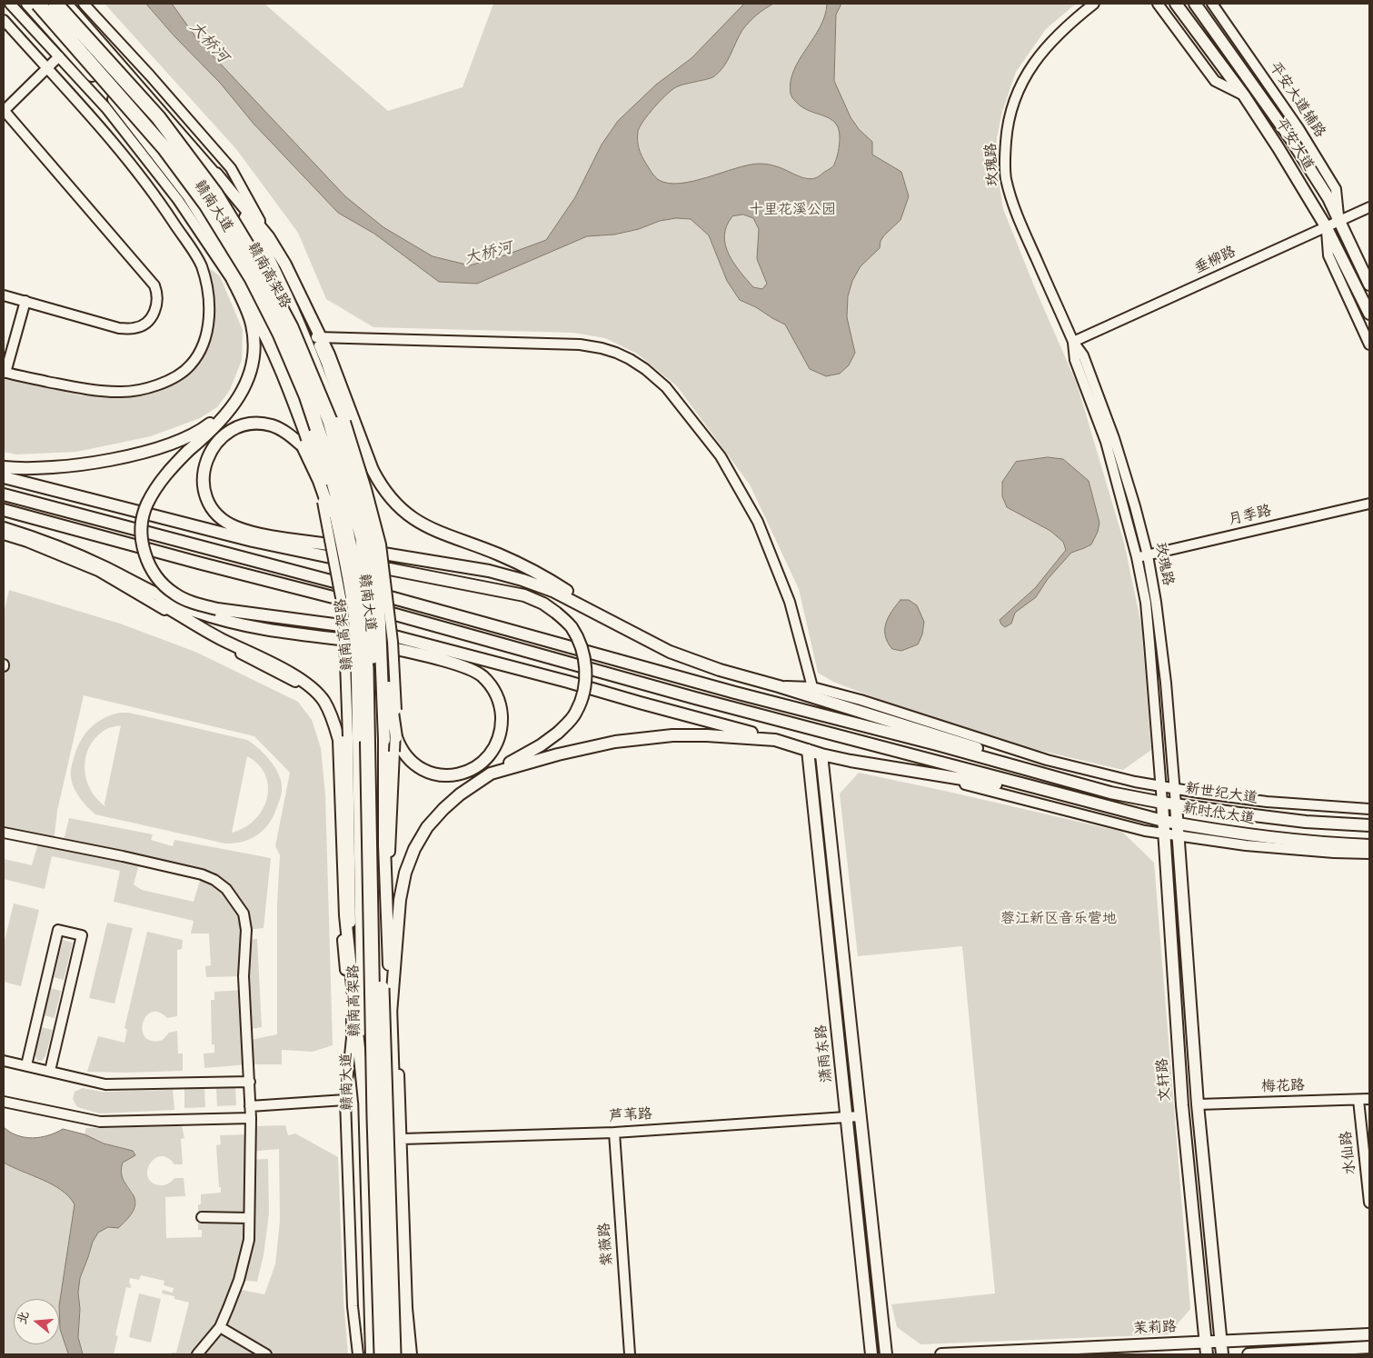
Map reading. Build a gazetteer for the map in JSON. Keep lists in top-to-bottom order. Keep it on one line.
{"streets":{"highway":["赣南高架路"],"main road":["平安大道","赣南大道","新世纪大道","新时代大道","潇雨东路","文轩路","茉莉路"],"street":["平安大道辅路","玫瑰路","垂柳路","月季路","梅花路","芦苇路","水仙路","紫薇路"]},"crossings":[["平安大道辅路","平安大道"],["平安大道辅路","垂柳路"],["平安大道","垂柳路"],["玫瑰路","垂柳路"],["玫瑰路","月季路"],["玫瑰路","新世纪大道"],["玫瑰路","文轩路"],["新世纪大道","文轩路"],["新时代大道","文轩路"],["潇雨东路","芦苇路"],["文轩路","梅花路"],["文轩路","茉莉路"],["梅花路","水仙路"],["芦苇路","紫薇路"]],"water":["大桥河"],"parks":["十里花溪公园","蓉江新区音乐营地"],"north":"left"}
